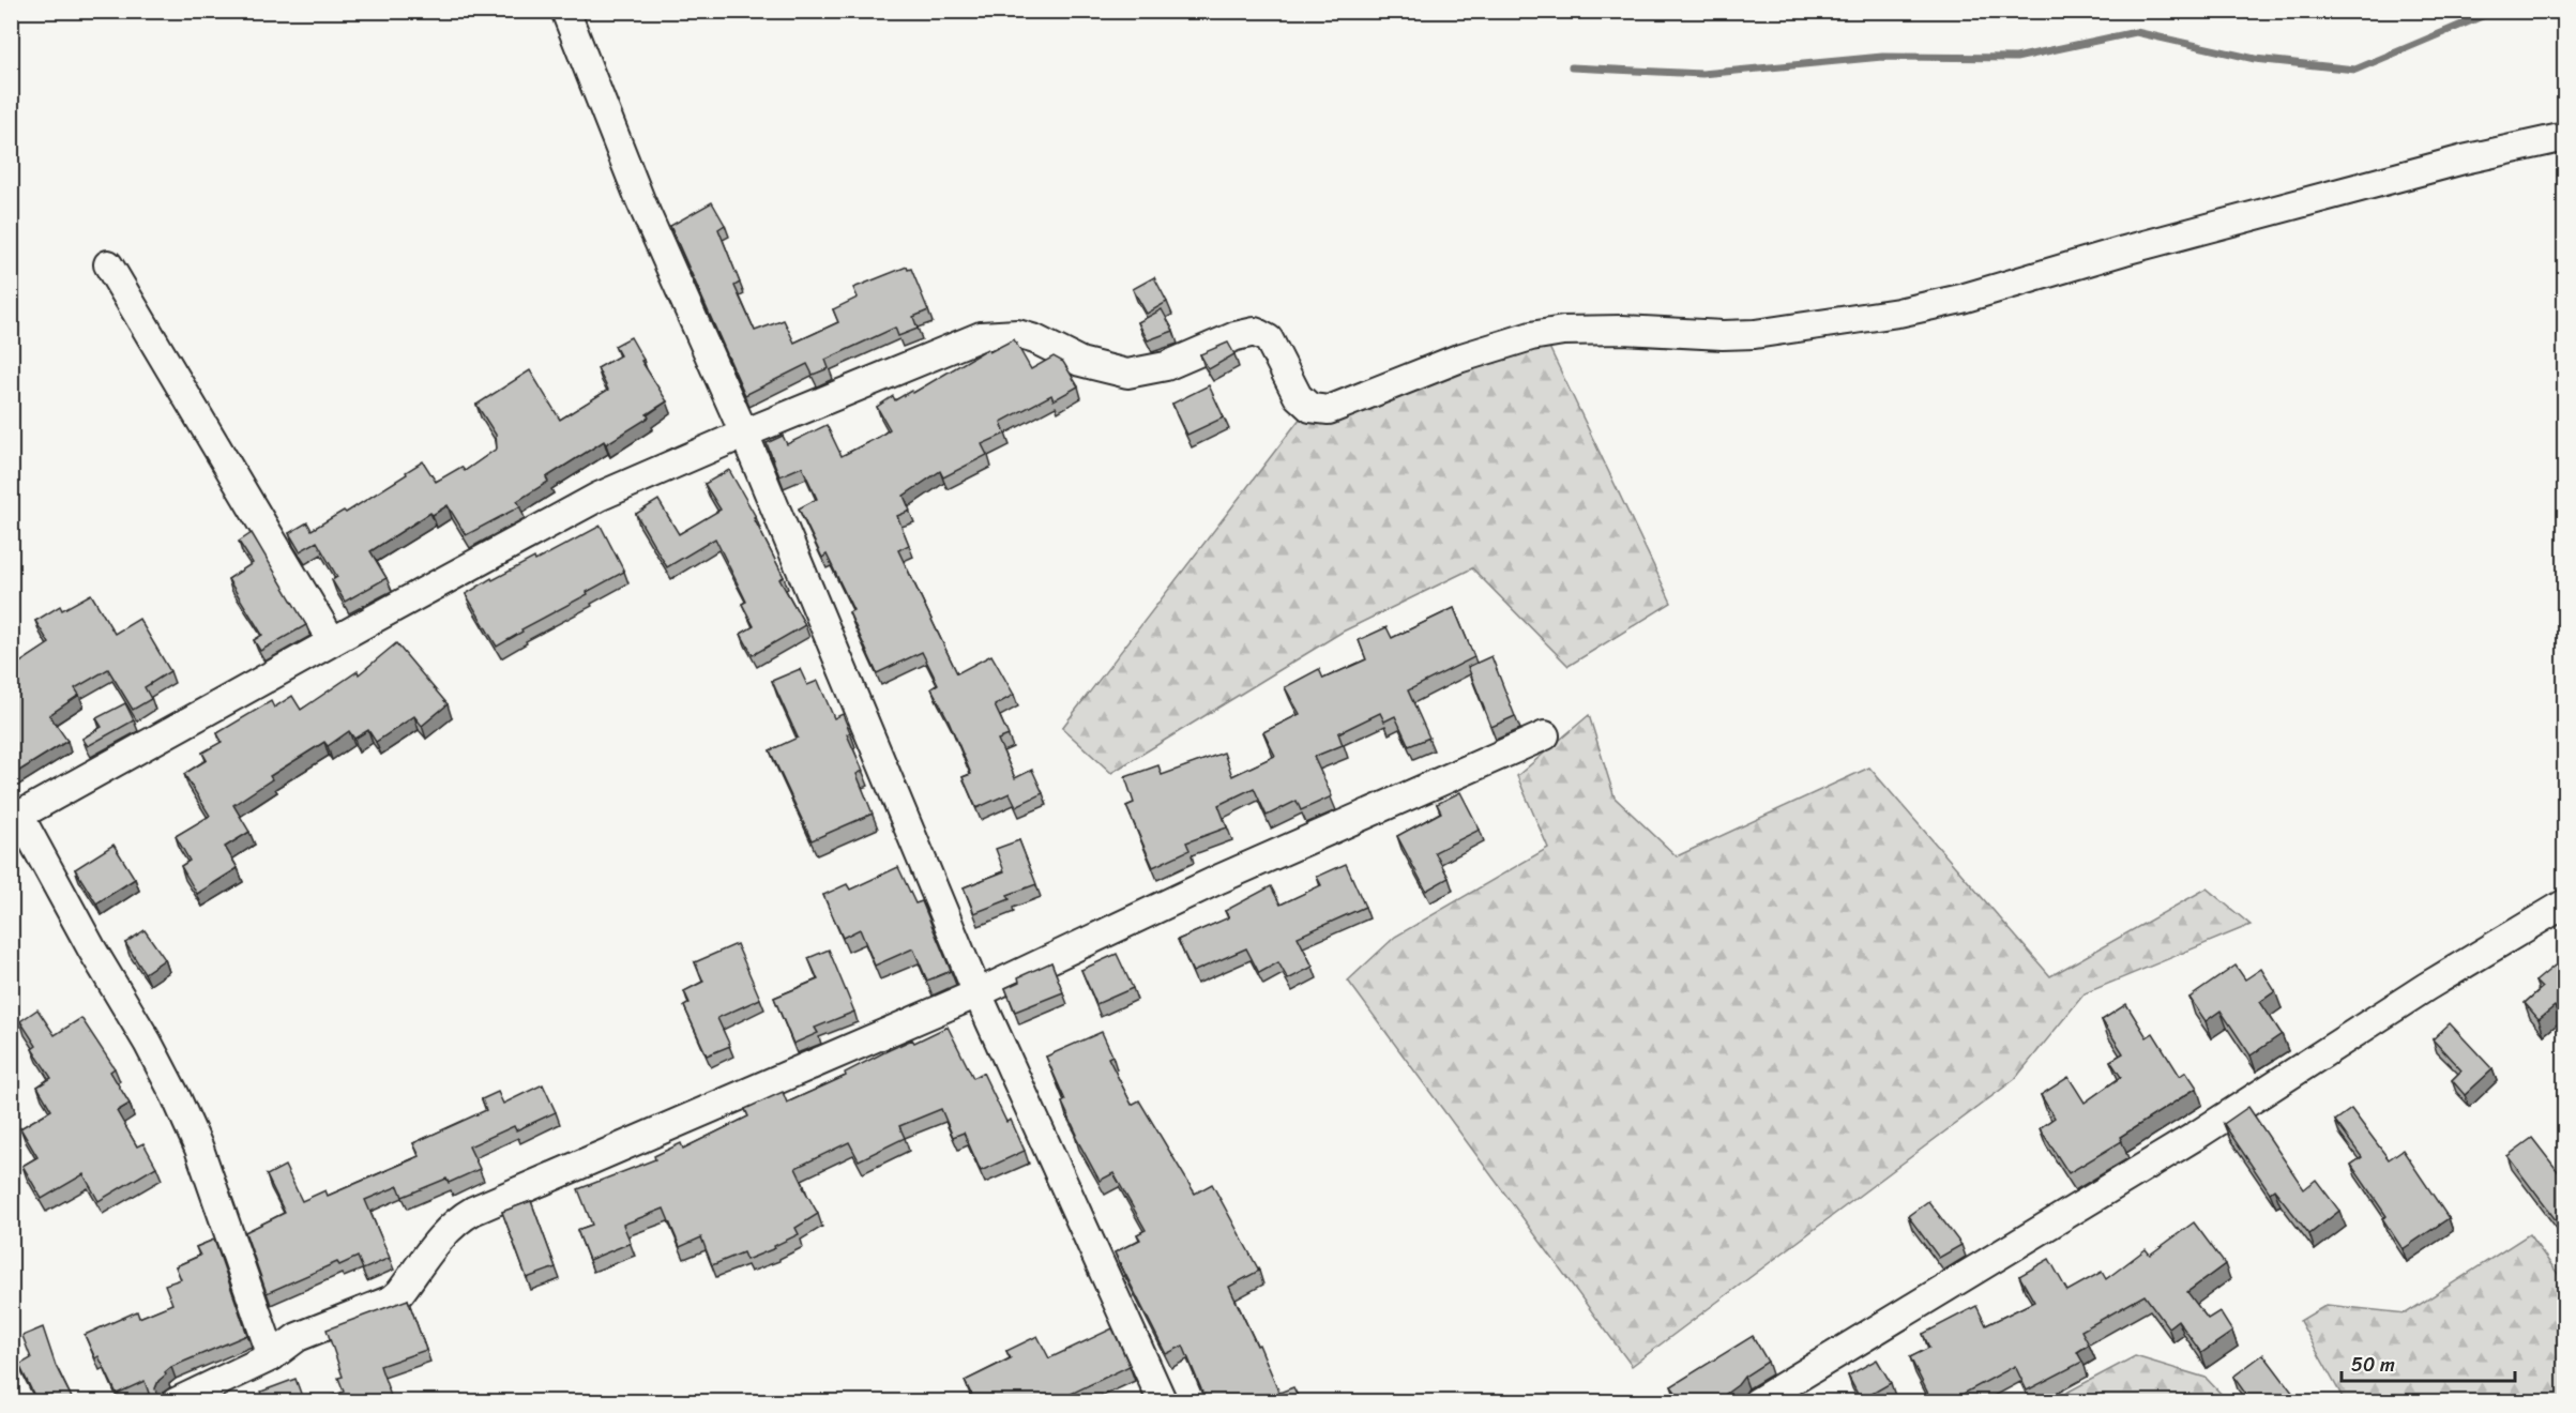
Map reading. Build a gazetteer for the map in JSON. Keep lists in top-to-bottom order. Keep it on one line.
{"scale_bar":"50 m"}
